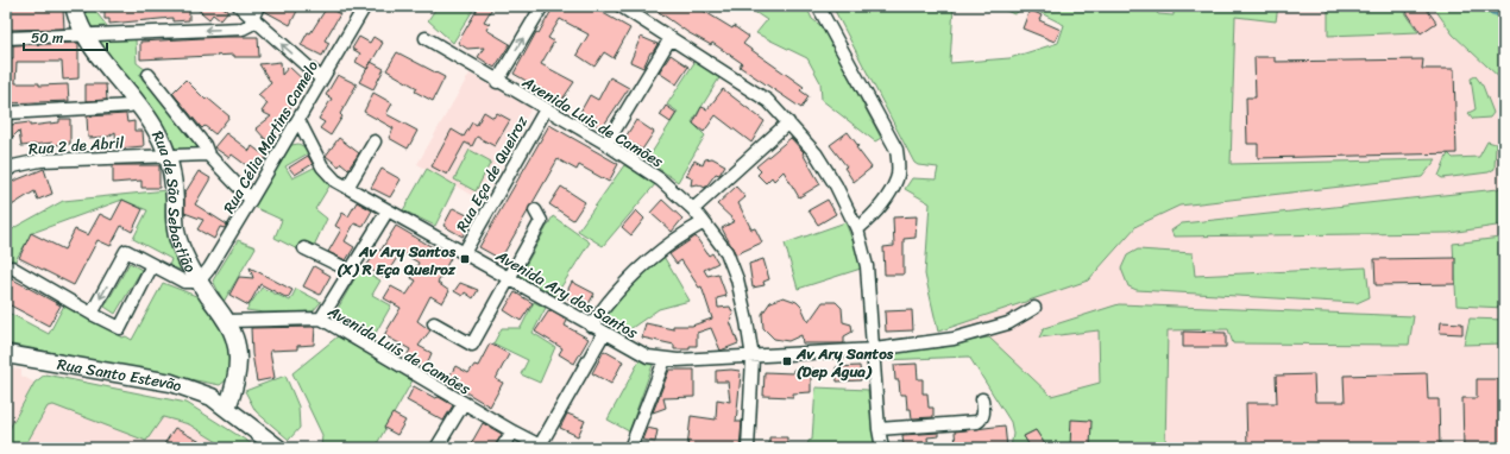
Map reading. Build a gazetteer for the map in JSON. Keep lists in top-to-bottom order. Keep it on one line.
{"streets":{"street":["Avenida Luis de Camões","Rua Célia Martins Camelo","Rua 2 de Abril","Rua Eça de Queiroz","Rua de São Sebastião","Avenida Ary dos Santos","Avenida Luís de Camões","Rua Santo Estevão"]},"crossings":[["Avenida Luis de Camões","Rua Eça de Queiroz"],["Avenida Luis de Camões","Avenida Ary dos Santos"],["Rua Célia Martins Camelo","Rua de São Sebastião"],["Rua Célia Martins Camelo","Avenida Ary dos Santos"],["Rua 2 de Abril","Rua de São Sebastião"],["Rua Eça de Queiroz","Avenida Ary dos Santos"],["Rua de São Sebastião","Avenida Luís de Camões"],["Rua de São Sebastião","Rua Santo Estevão"]],"places":{"transit":["Av Ary Santos (X) R Eça Queiroz","Av Ary Santos (Dep Água)"]},"scale_bar":"50 m"}
